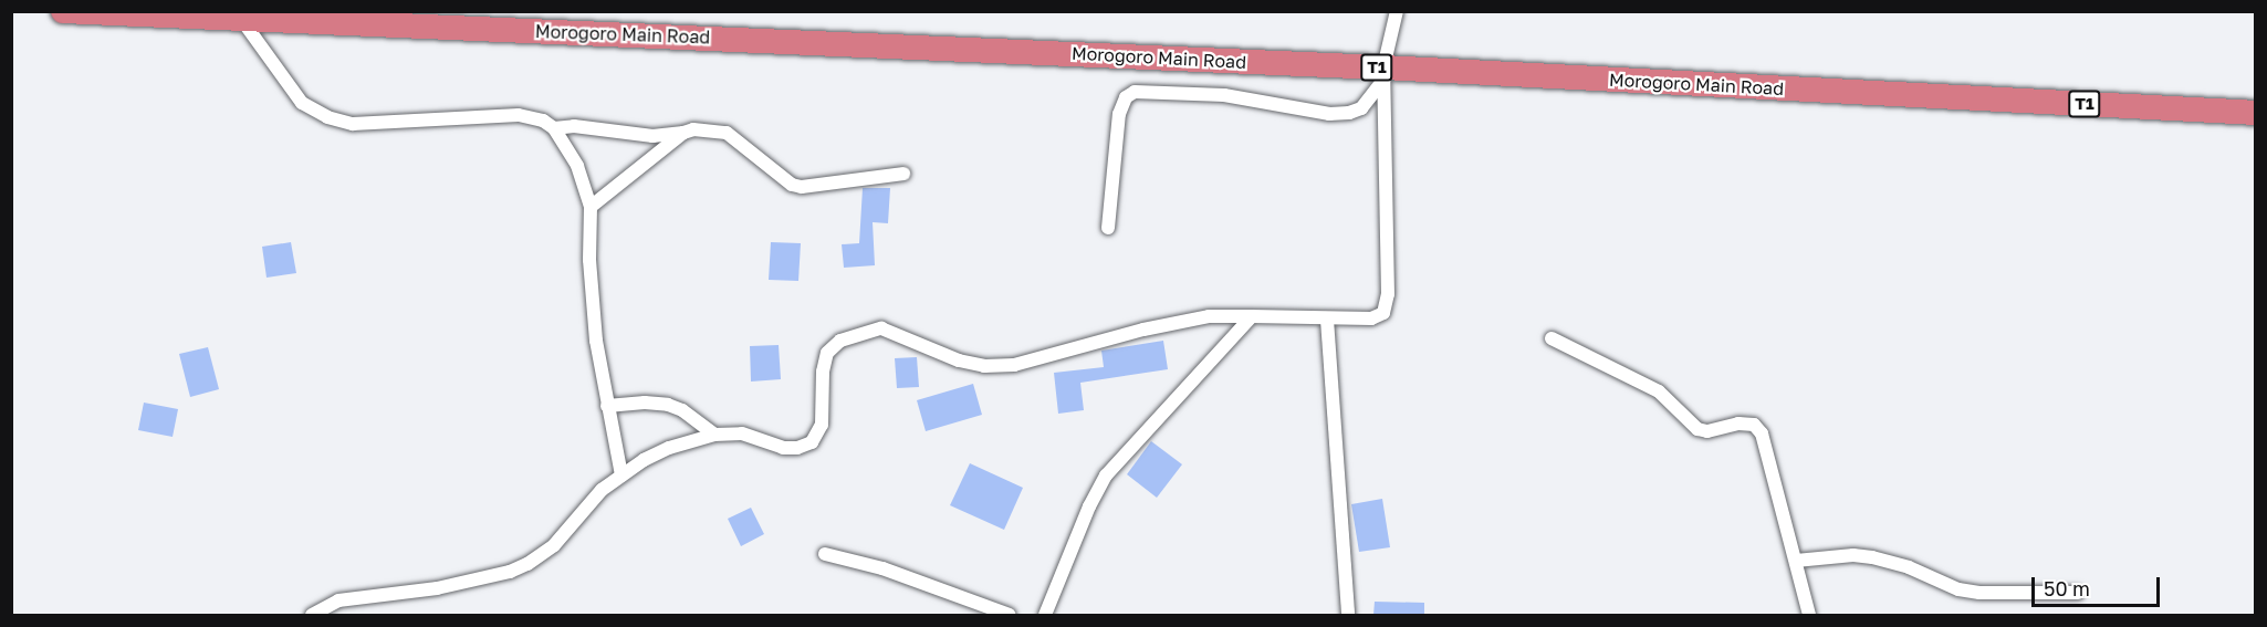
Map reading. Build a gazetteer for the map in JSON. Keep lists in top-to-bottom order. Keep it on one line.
{"streets":{"highway":["Morogoro Main Road","T1"]},"scale_bar":"50 m"}
